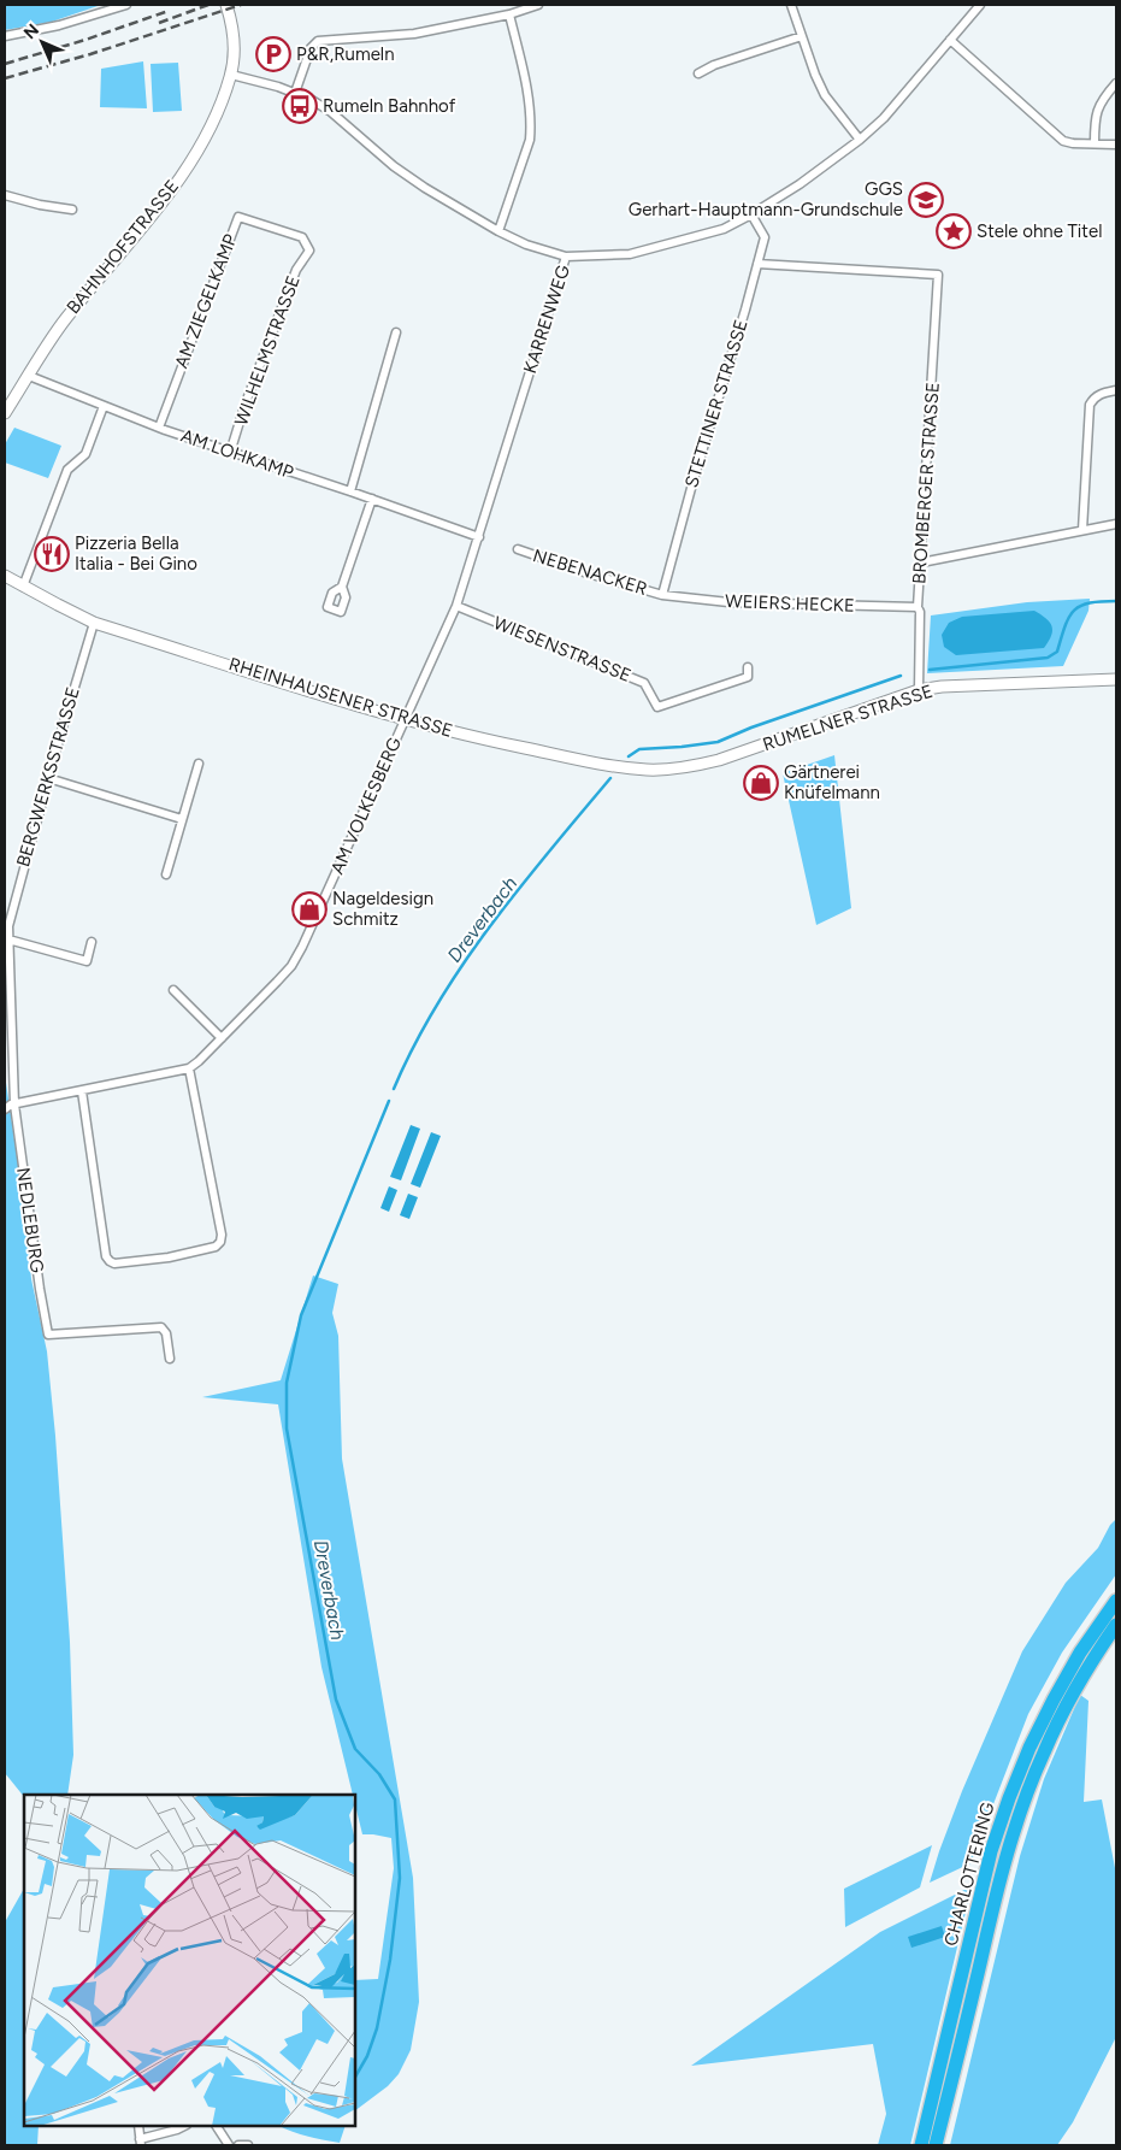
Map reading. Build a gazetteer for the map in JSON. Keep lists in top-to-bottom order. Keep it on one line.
{"streets":{"highway":["CHARLOTTERING"],"street":["BAHNHOFSTRASSE","AM ZIEGELKAMP","KARRENWEG","WILHELMSTRASSE","STETTINER STRASSE","AM LOHKAMP","BROMBERGER STRASSE","NEBENACKER","WEIERS HECKE","WIESENSTRASSE","RHEINHAUSENER STRASSE","RUMELNER STRASSE","BERGWERKSSTRASSE","AM VOLKESBERG","NEDLEBURG"]},"crossings":[["BAHNHOFSTRASSE","AM LOHKAMP"],["AM ZIEGELKAMP","WILHELMSTRASSE"],["AM ZIEGELKAMP","AM LOHKAMP"],["KARRENWEG","STETTINER STRASSE"],["KARRENWEG","AM LOHKAMP"],["KARRENWEG","WIESENSTRASSE"],["KARRENWEG","RHEINHAUSENER STRASSE"],["KARRENWEG","AM VOLKESBERG"],["WILHELMSTRASSE","AM LOHKAMP"],["STETTINER STRASSE","BROMBERGER STRASSE"],["STETTINER STRASSE","NEBENACKER"],["STETTINER STRASSE","WEIERS HECKE"],["BROMBERGER STRASSE","WEIERS HECKE"],["BROMBERGER STRASSE","RUMELNER STRASSE"],["NEBENACKER","WEIERS HECKE"],["RHEINHAUSENER STRASSE","RUMELNER STRASSE"],["RHEINHAUSENER STRASSE","BERGWERKSSTRASSE"],["RHEINHAUSENER STRASSE","AM VOLKESBERG"],["BERGWERKSSTRASSE","NEDLEBURG"]],"water":["Dreverbach"],"places":{"parking":["P&R,Rumeln"],"bus stop":["Rumeln Bahnhof"],"school or university":["GGS Gerhart-Hauptmann-Grundschule"],"place":["Stele ohne Titel"],"restaurant":["Pizzeria Bella Italia - Bei Gino"],"shop":["Gärtnerei Knüfelmann","Nageldesign Schmitz"]},"north":"top left"}
